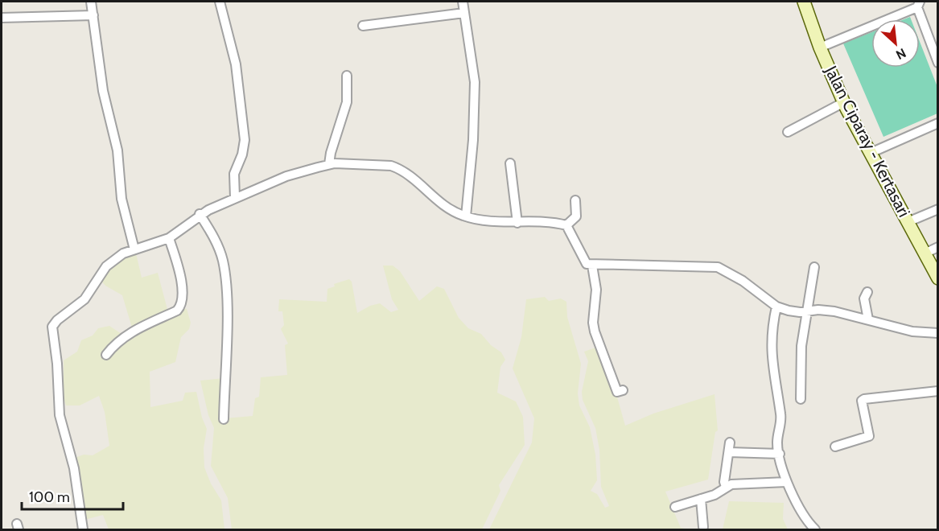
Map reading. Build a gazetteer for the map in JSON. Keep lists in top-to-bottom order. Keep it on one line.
{"streets":{"main road":["Jalan Ciparay - Kertasari"]},"scale_bar":"100 m","north":"bottom right"}
